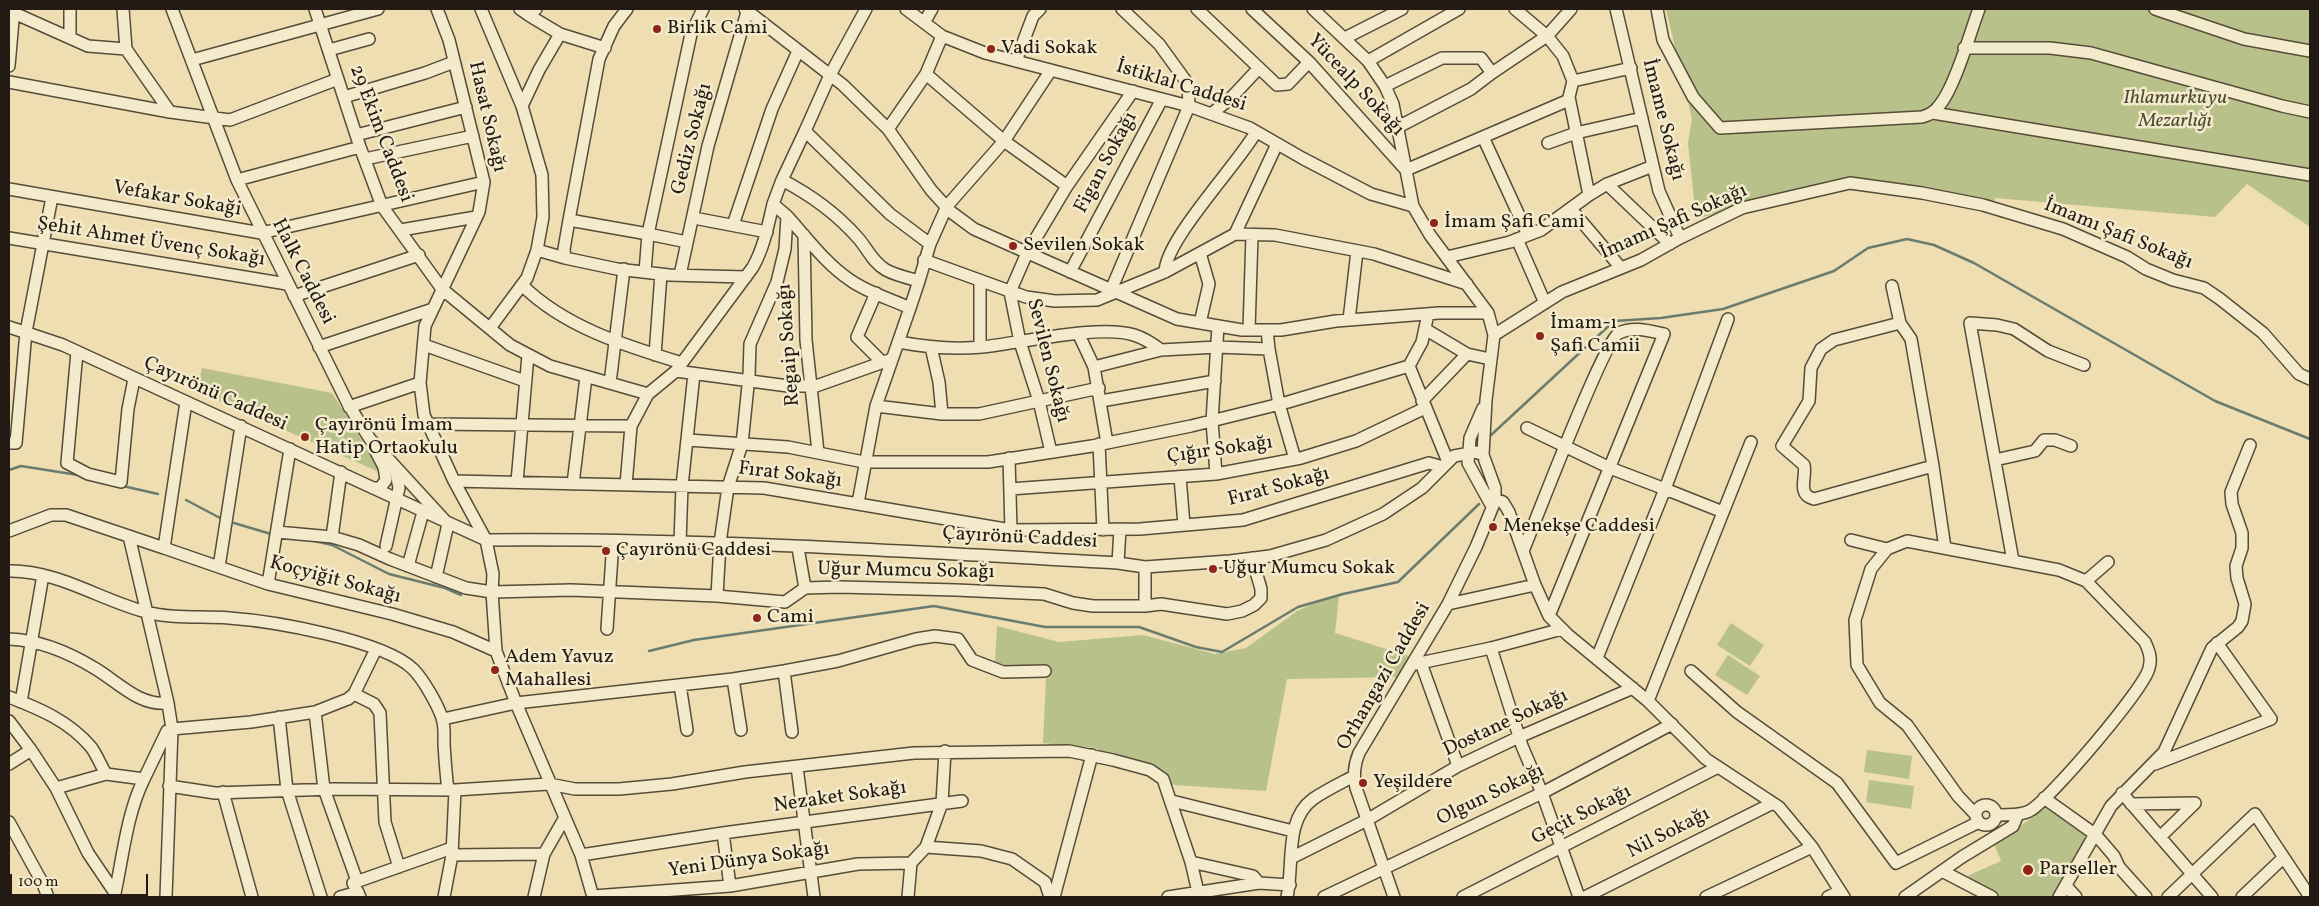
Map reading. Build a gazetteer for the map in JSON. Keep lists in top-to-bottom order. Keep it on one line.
{"streets":{"street":["Yücealp Sokağı","İstiklal Caddesi","Hasat Sokağı","İmame Sokağı","29 Ekim Caddesi","Gediz Sokağı","Figan Sokağı","Vefakar Sokaği","İmamı Şafi Sokağı","Şehit Ahmet Üvenç Sokağı","Halk Caddesi","Regaip Sokağı","Sevilen Sokağı","Çayırönü Caddesi","Çığır Sokağı","Fırat Sokağı","Uğur Mumcu Sokağı","Koçyiğit Sokağı","Orhangazi Caddesi","Dostane Sokağı","Olgun Sokağı","Nezaket Sokağı","Geçit Sokağı","Nil Sokağı","Yeni Dünya Sokağı"]},"crossings":[["İstiklal Caddesi","Figan Sokağı"],["İstiklal Caddesi","Sevilen Sokağı"],["Hasat Sokağı","29 Ekim Caddesi"],["Hasat Sokağı","Vefakar Sokaği"],["İmame Sokağı","İmamı Şafi Sokağı"],["29 Ekim Caddesi","Vefakar Sokaği"],["Vefakar Sokaği","Halk Caddesi"],["Şehit Ahmet Üvenç Sokağı","Halk Caddesi"],["Halk Caddesi","Çayırönü Caddesi"],["Çayırönü Caddesi","Fırat Sokağı"],["Çayırönü Caddesi","Uğur Mumcu Sokağı"],["Orhangazi Caddesi","Dostane Sokağı"],["Orhangazi Caddesi","Olgun Sokağı"]],"parks":["Ihlamurkuyu Mezarlığı"],"places":["Birlik Cami","Vadi Sokak","İmam Şafi Cami","Sevilen Sokak","İmam-ı Şafi Camii","Çayırönü İmam Hatip Ortaokulu","Menekşe Caddesi","Çayırönü Caddesi","Uğur Mumcu Sokak","Cami","Adem Yavuz Mahallesi","Yeşildere","Parseller"],"scale_bar":"100 m"}
